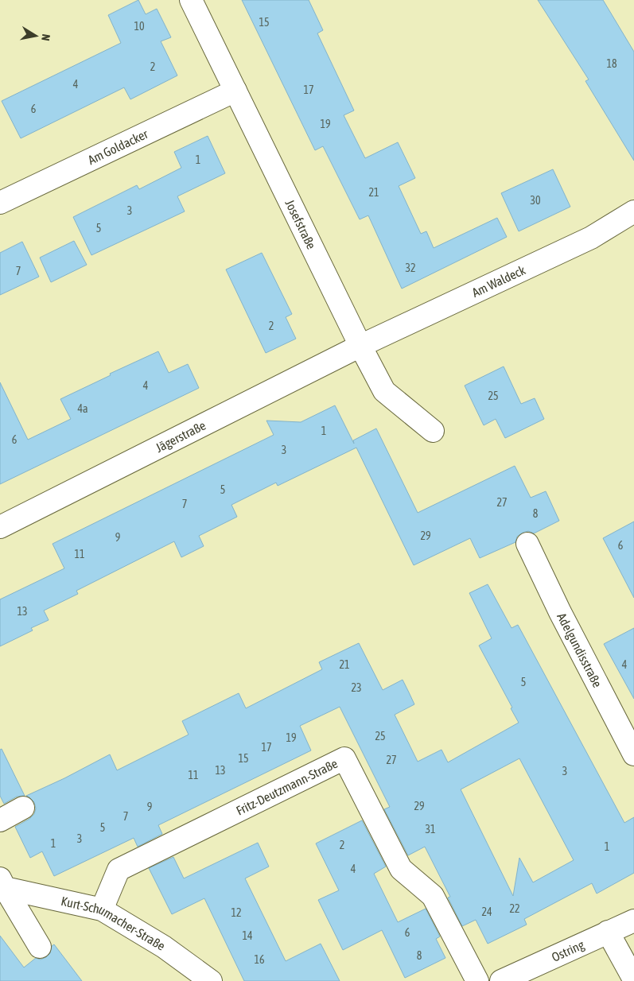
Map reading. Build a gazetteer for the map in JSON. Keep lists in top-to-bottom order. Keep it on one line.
{"streets":{"street":["Am Goldacker","Josefstraße","Am Waldeck","Jägerstraße","Adelgundisstraße","Fritz-Deutzmann-Straße","Kurt-Schumacher-Straße","Ostring"]},"crossings":[["Am Goldacker","Josefstraße"],["Josefstraße","Am Waldeck"],["Josefstraße","Jägerstraße"],["Am Waldeck","Jägerstraße"],["Fritz-Deutzmann-Straße","Kurt-Schumacher-Straße"]],"house_numbers":["15","10","18","2","4","17","6","19","1","21","30","3","5","32","7","2","4","25","4a","1","6","3","5","27","7","8","29","9","6","11","13","21","4","5","23","25","19","17","15","27","13","3","11","29","9","7","5","31","3","1","2","1","4","22","24","12","6","14","8","16"],"north":"right"}
